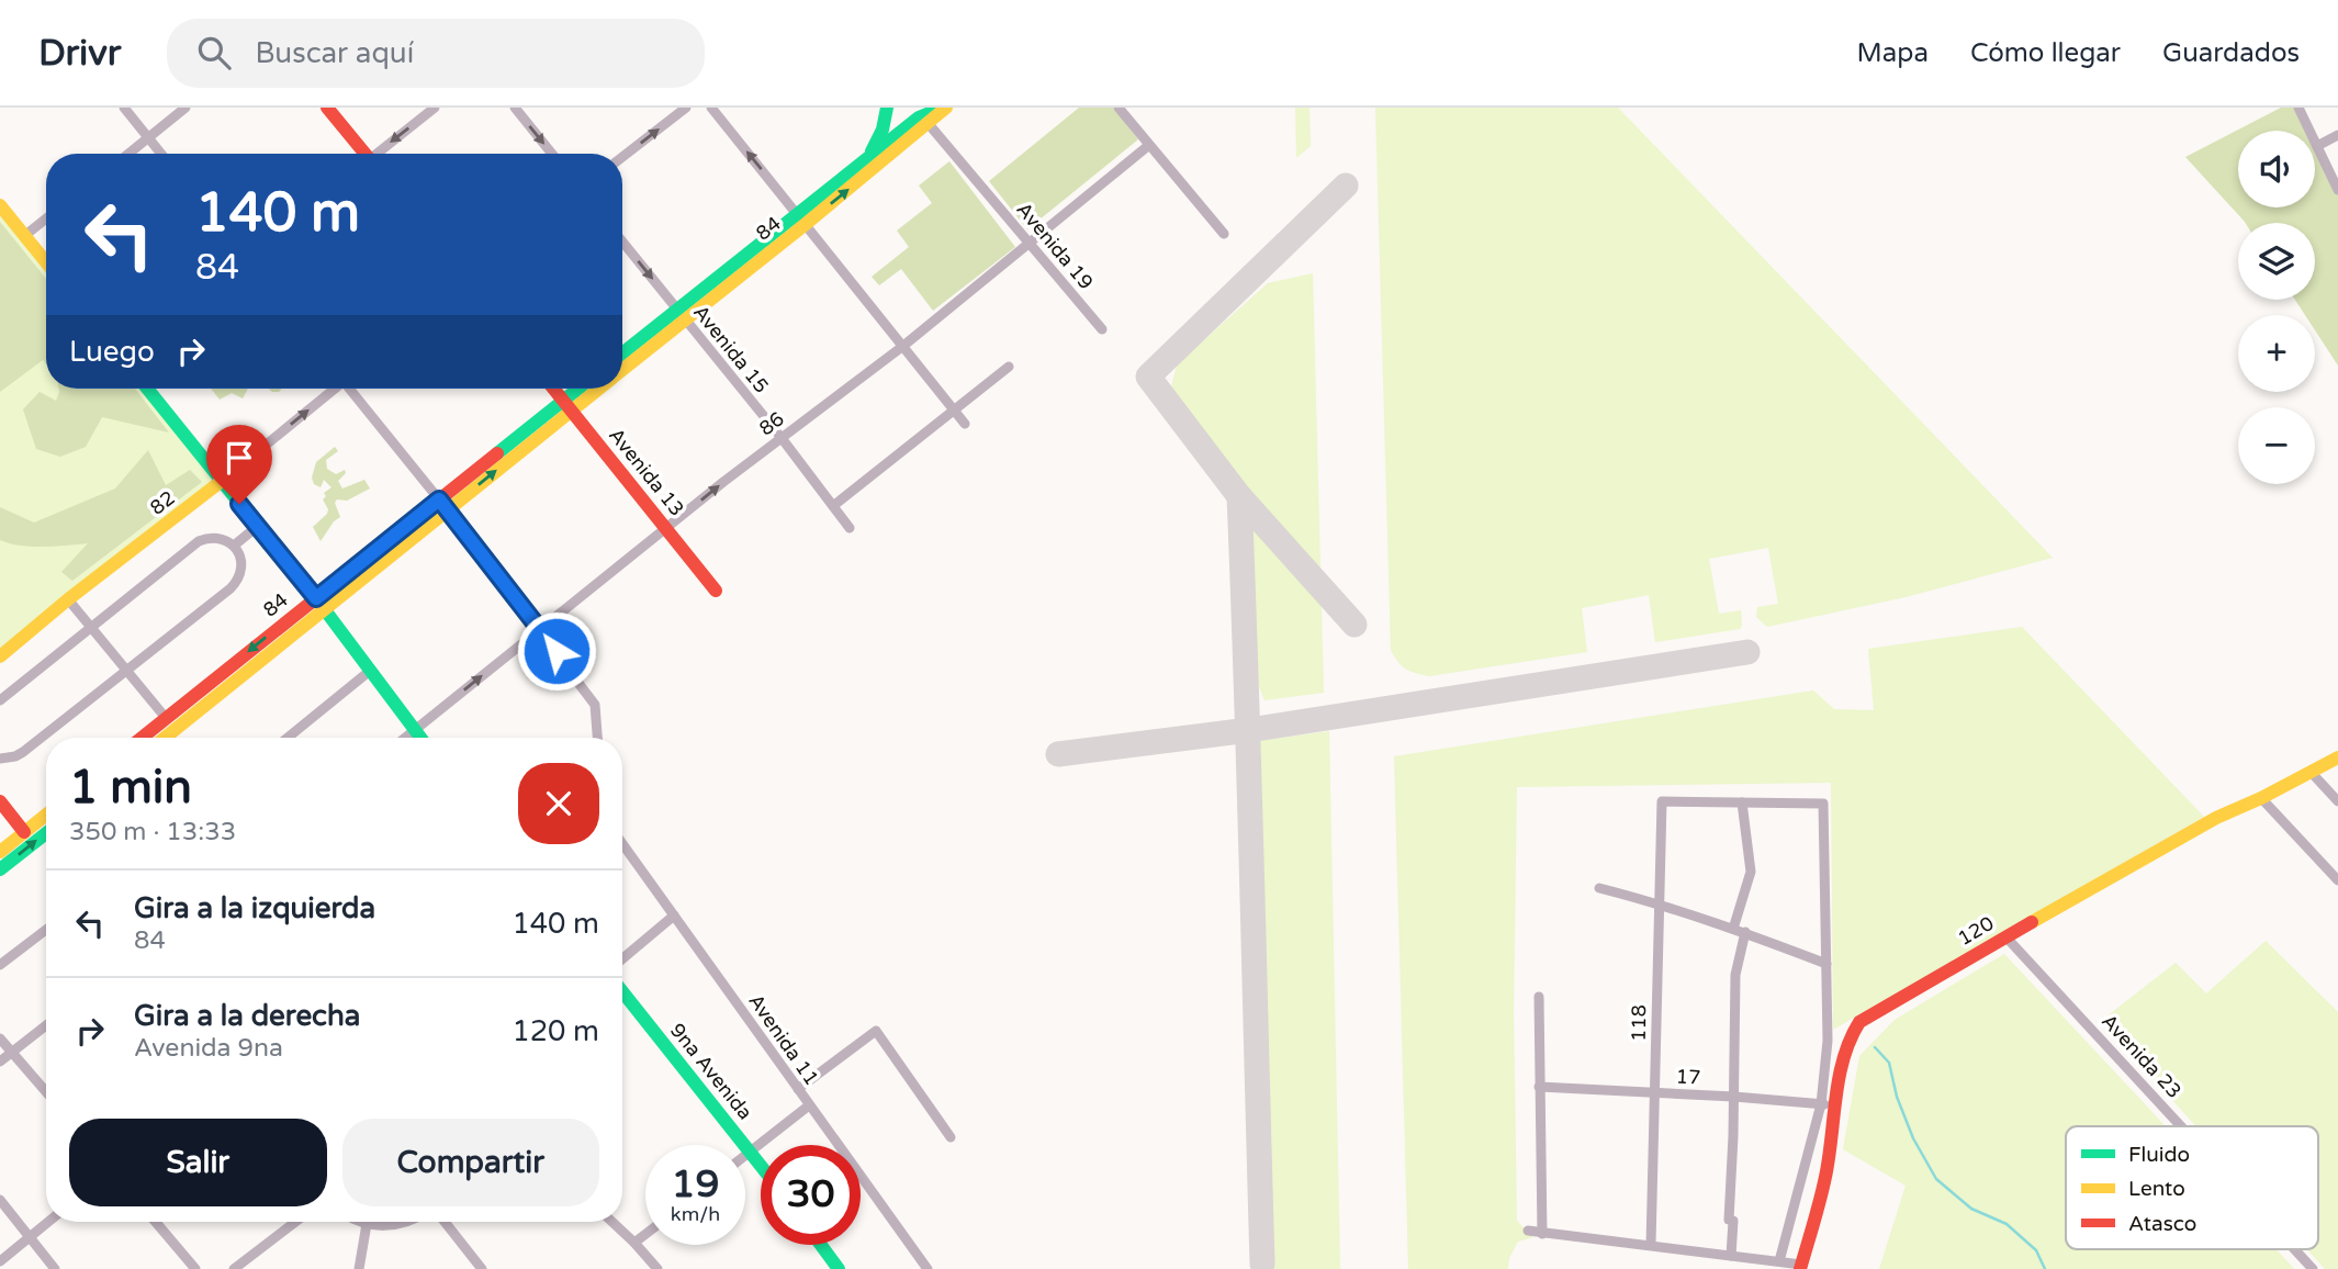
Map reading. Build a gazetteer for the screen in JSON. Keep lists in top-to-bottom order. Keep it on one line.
{"streets":{"main road":["84","Avenida 13","82","120","9na Avenida"],"street":["Avenida 19","Avenida 15","86","118","Avenida 11","Avenida 23","17"]},"crossings":[["84","Avenida 19"],["84","Avenida 15"],["84","Avenida 13"],["Avenida 19","86"],["Avenida 15","86"],["86","Avenida 13"],["120","Avenida 23"],["120","17"],["118","17"]],"legend":["Fluido","Lento","Atasco"],"page":{"header":"Drivr","search":"Buscar aquí","nav":["Mapa","Cómo llegar","Guardados"],"map_buttons":["+","−"],"turn":["140 m","84"],"then":"Luego","heading":["1 min","350 m · 13:33"],"list":[{"name":"Gira a la izquierda","note":"84","value":"140 m"},{"name":"Gira a la derecha","note":"Avenida 9na","value":"120 m"}],"buttons":["Salir","Compartir"],"speed":"19 km/h","limit":"30"}}
